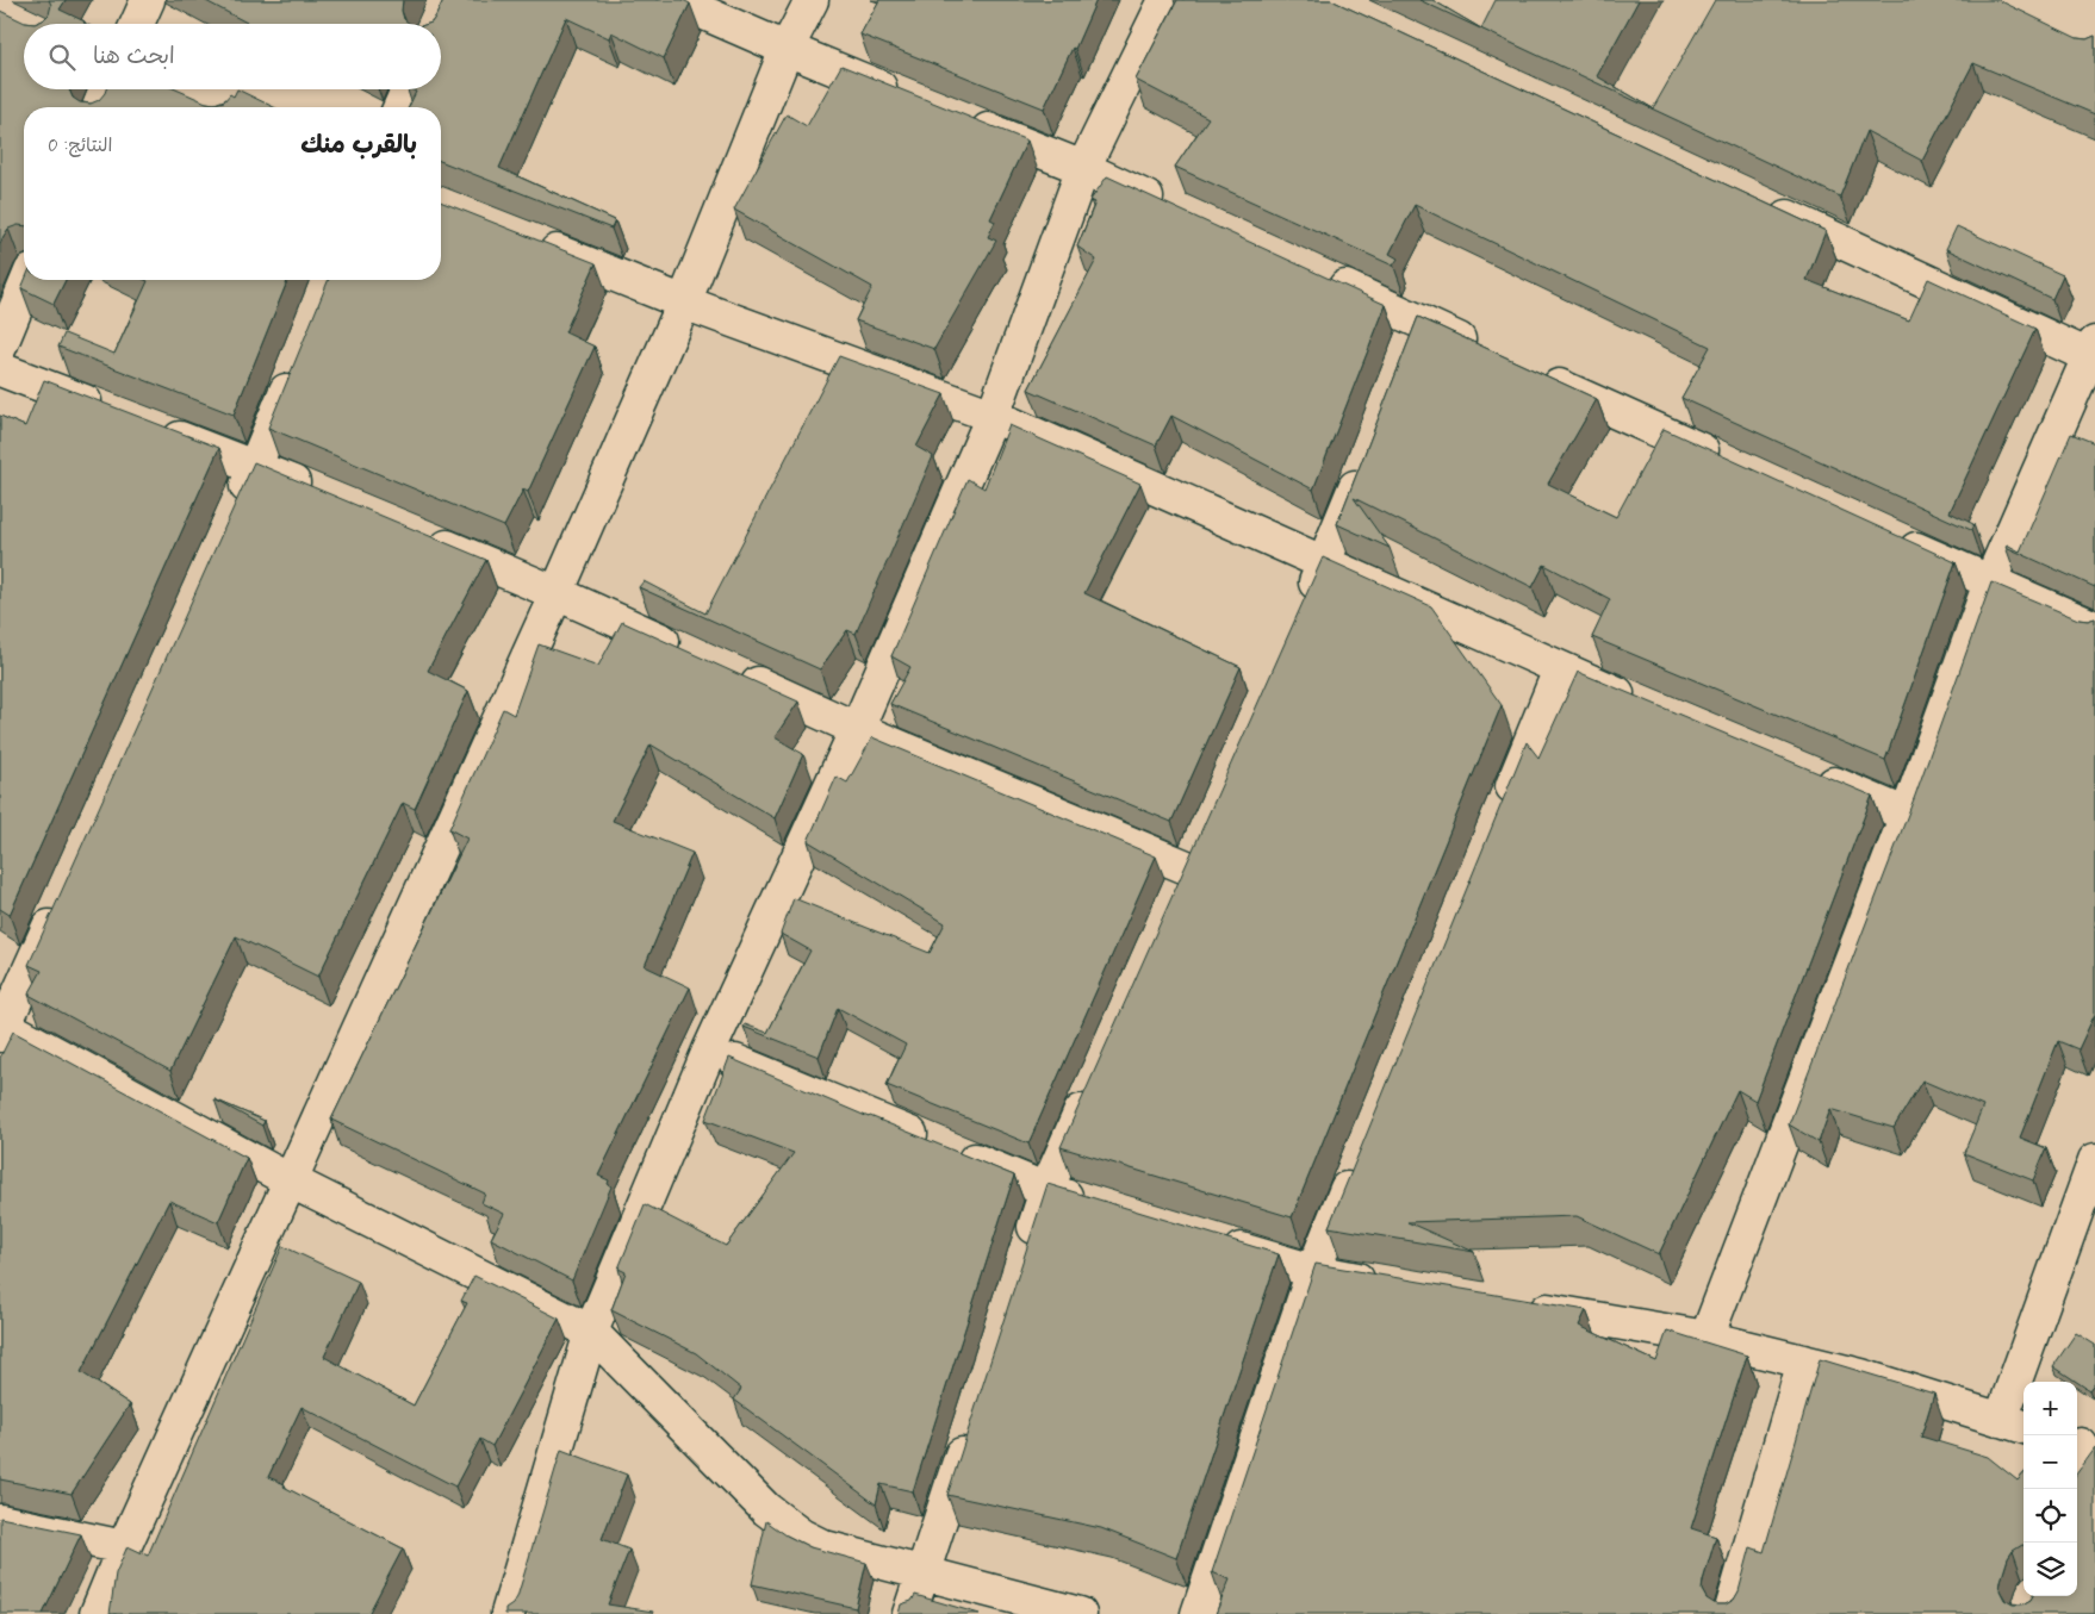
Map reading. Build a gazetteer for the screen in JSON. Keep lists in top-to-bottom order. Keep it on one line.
{"page":{"search":"ابحث هنا","heading":["بالقرب منك","النتائج: 0"],"map_buttons":["+","−"]}}
